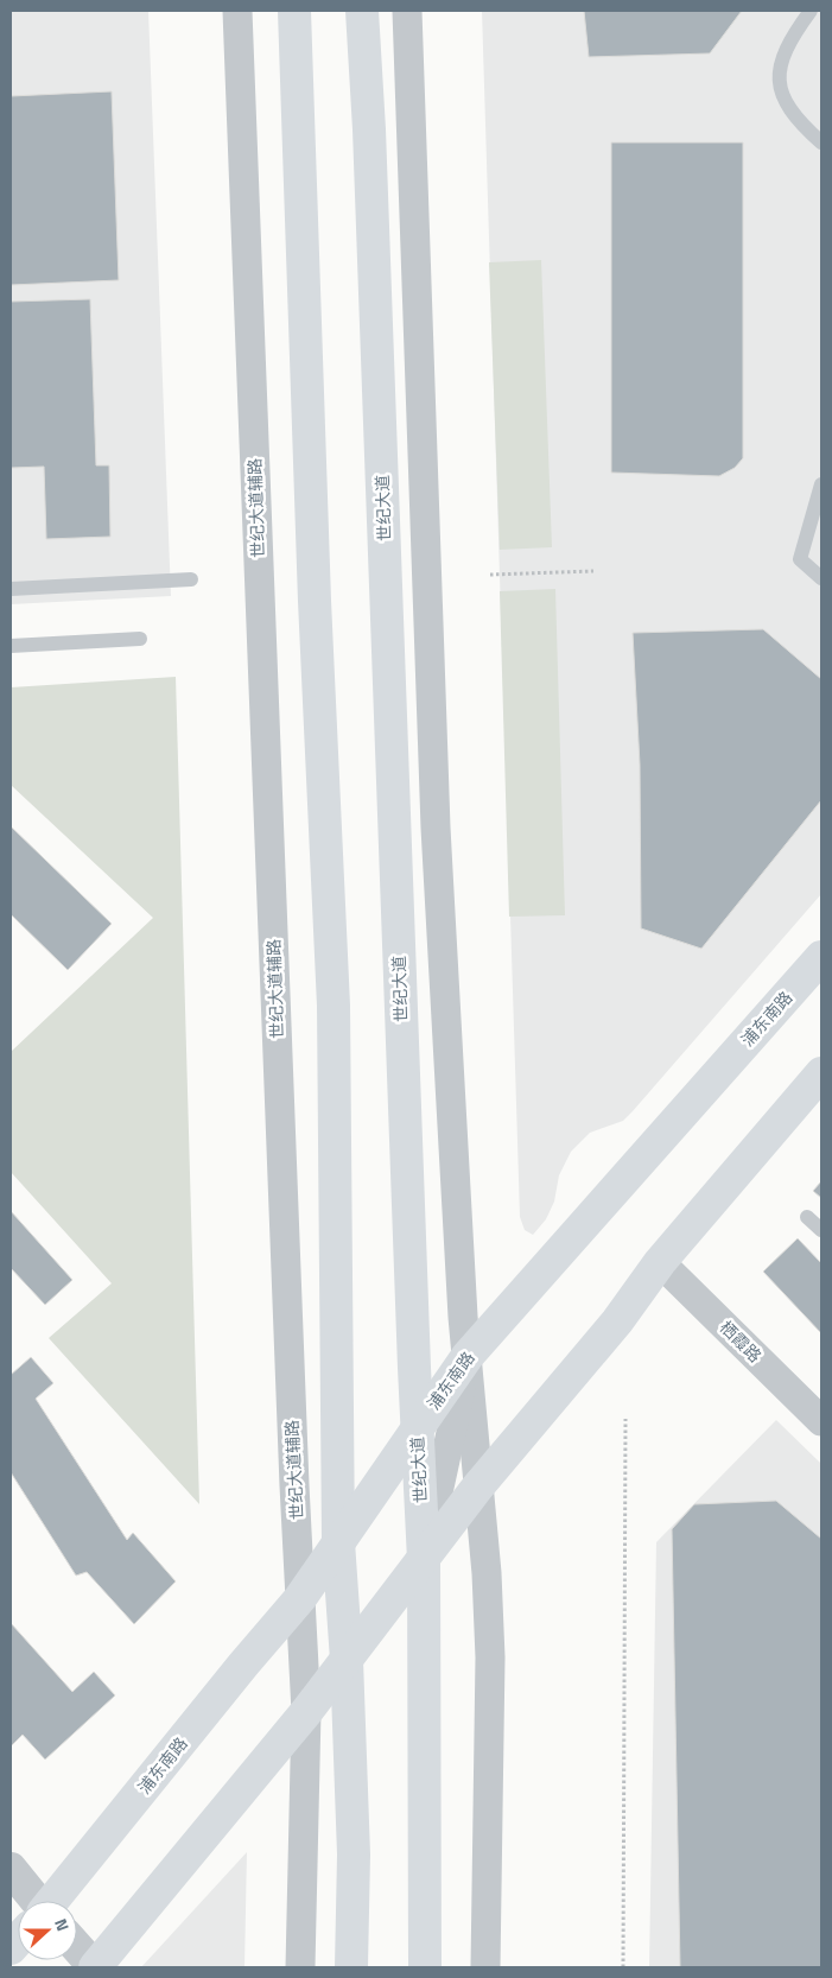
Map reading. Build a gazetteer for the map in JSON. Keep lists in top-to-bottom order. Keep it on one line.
{"streets":{"main road":["世纪大道","浦东南路"],"street":["世纪大道辅路","栖霞路"]},"crossings":[["世纪大道辅路","浦东南路"],["世纪大道","浦东南路"]],"north":"right"}
